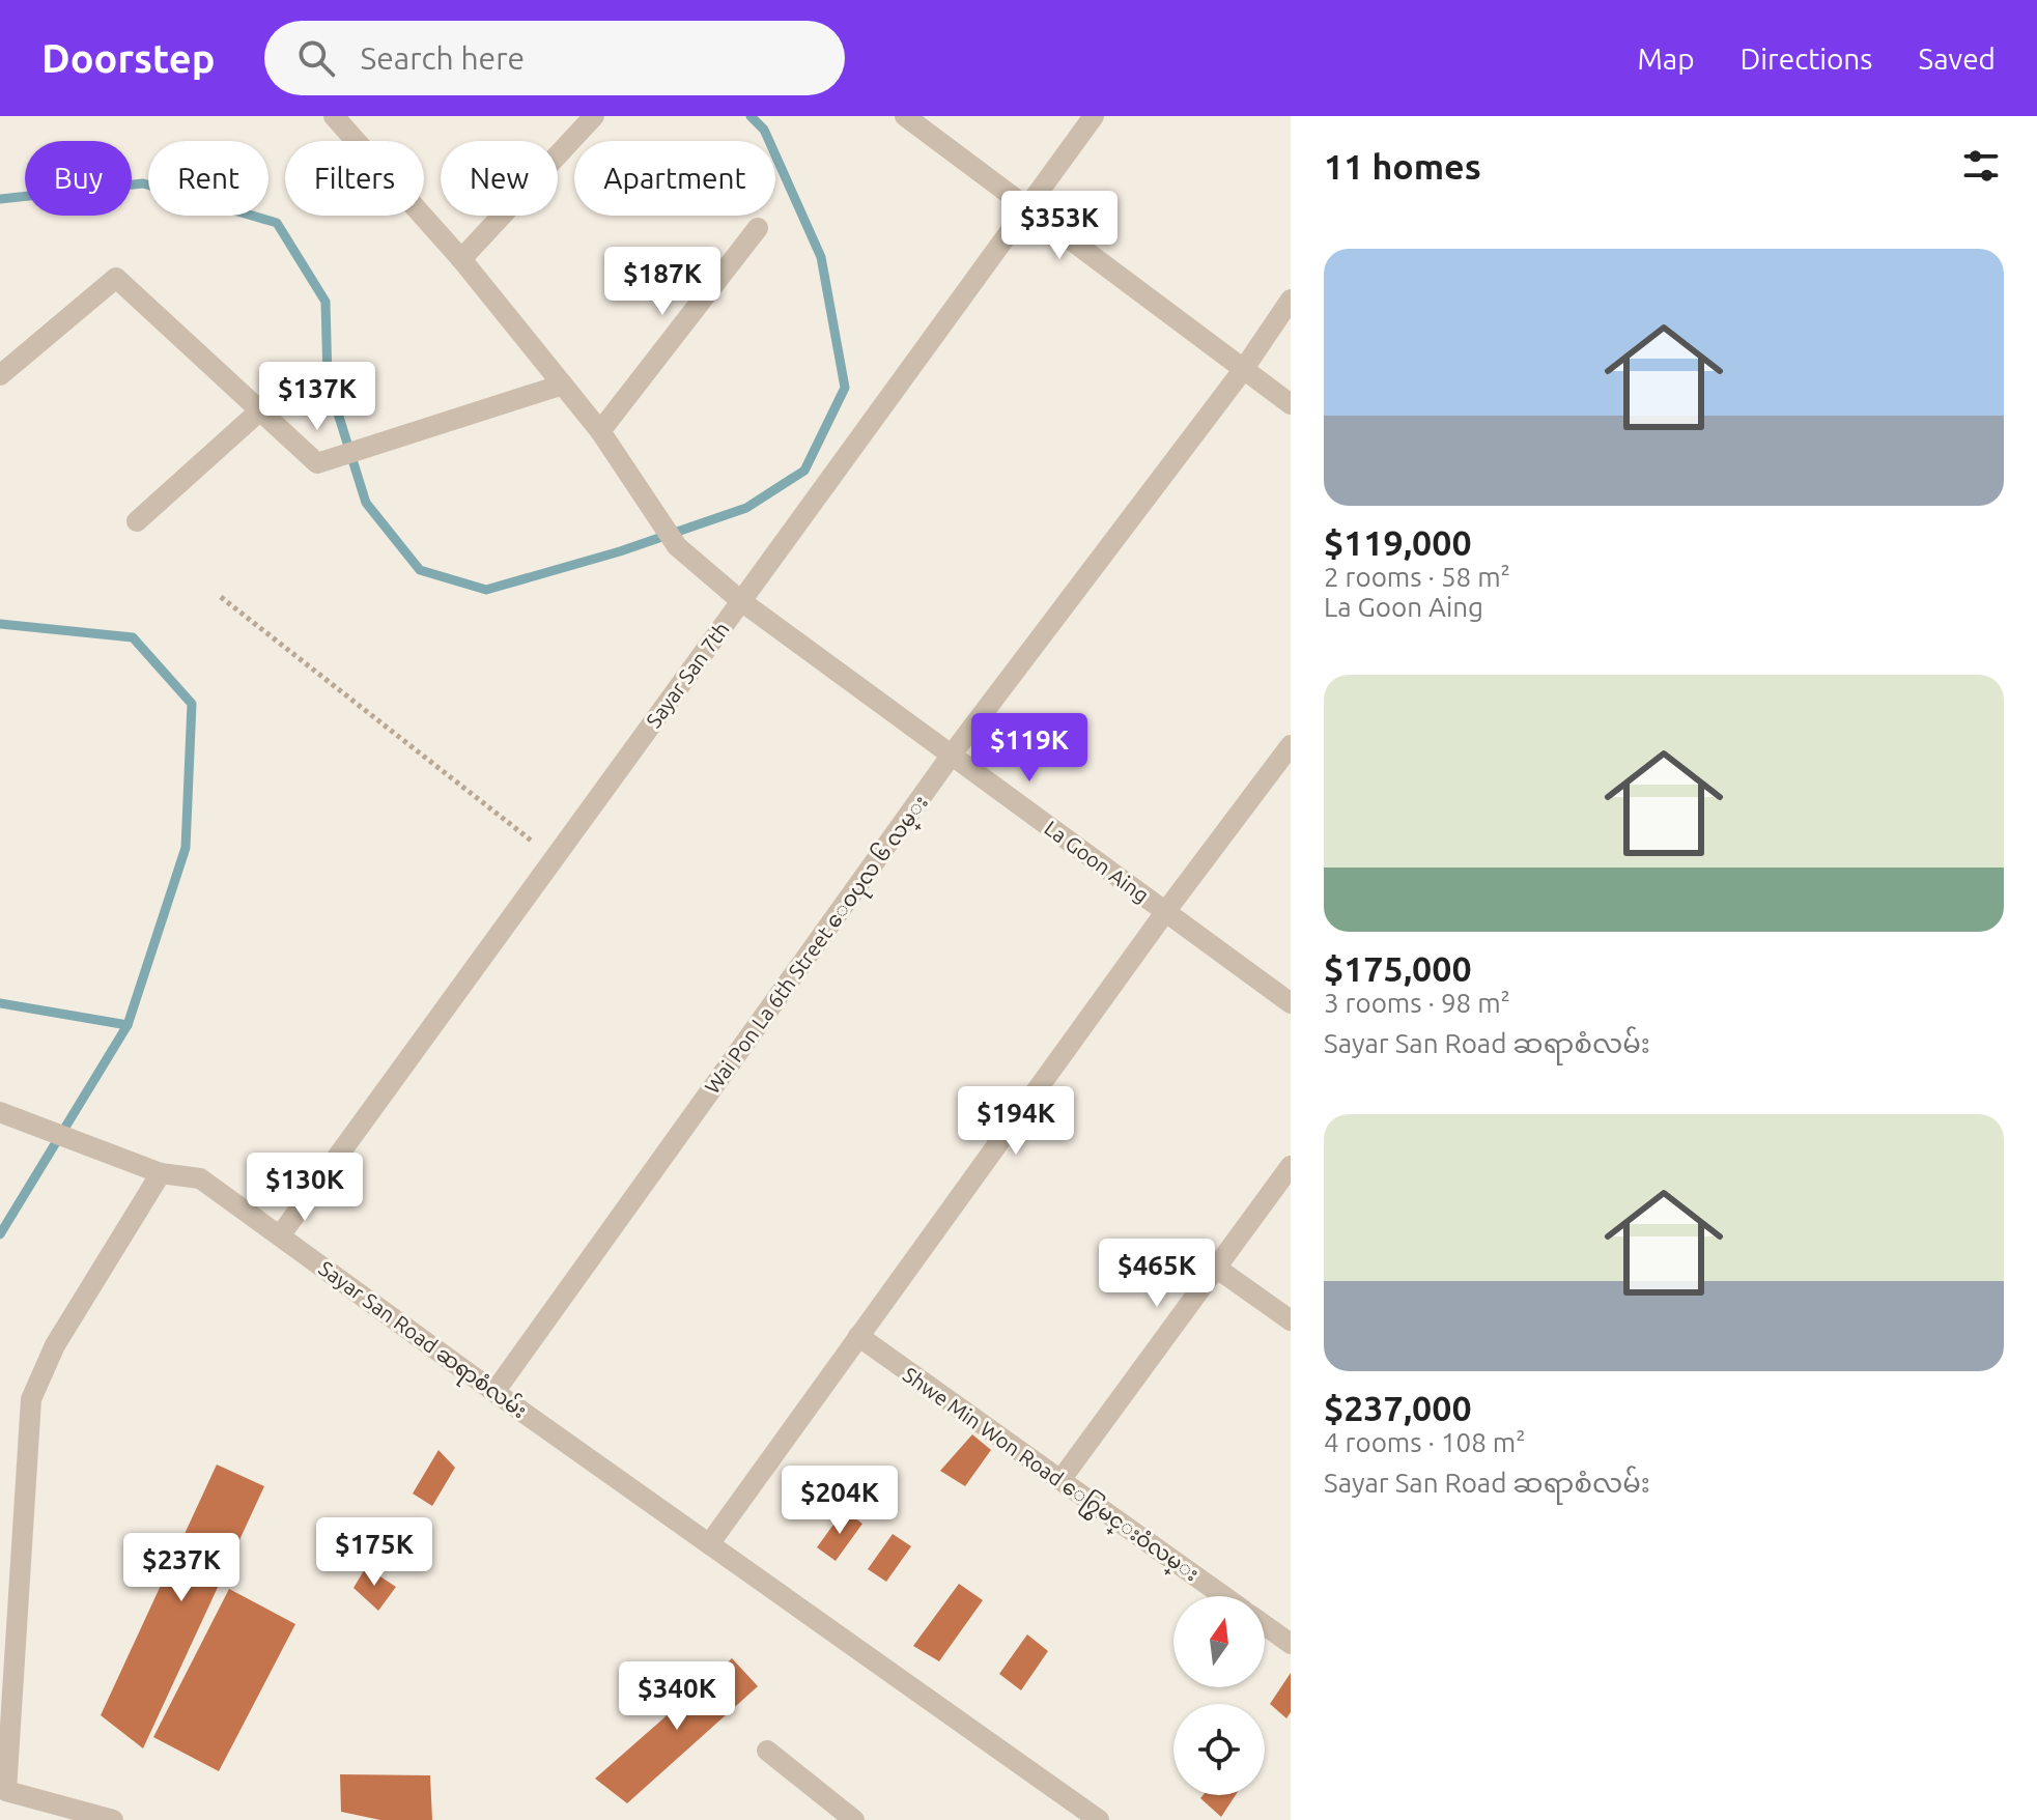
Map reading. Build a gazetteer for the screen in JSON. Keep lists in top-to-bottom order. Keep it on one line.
{"streets":{"street":["Sayar San 7th","La Goon Aing","Wai Pon La 6th Street ေဝပုလ ၆ လမ္း","Sayar San Road ဆရာစံလမ်း","Shwe Min Won Road ေ၇ြွမင္းဝံလမ္း"]},"crossings":[["Sayar San 7th","La Goon Aing"],["Sayar San 7th","Sayar San Road ဆရာစံလမ်း"],["La Goon Aing","Wai Pon La 6th Street ေဝပုလ ၆ လမ္း"],["Wai Pon La 6th Street ေဝပုလ ၆ လမ္း","Sayar San Road ဆရာစံလမ်း"]],"north":"top","page":{"header":"Doorstep","search":"Search here","nav":["Map","Directions","Saved"],"heading":"11 homes","chip":["Buy","Rent","Filters","New","Apartment"],"price":["$353K","$187K","$137K","$119K","$194K","$130K","$465K","$204K","$175K","$237K","$340K"],"list":[{"name":"$119,000","note":"2 rooms · 58 m² · La Goon Aing"},{"name":"$175,000","note":"3 rooms · 98 m² · Sayar San Road ဆရာစံလမ်း"},{"name":"$237,000","note":"4 rooms · 108 m² · Sayar San Road ဆရာစံလမ်း"}]}}
